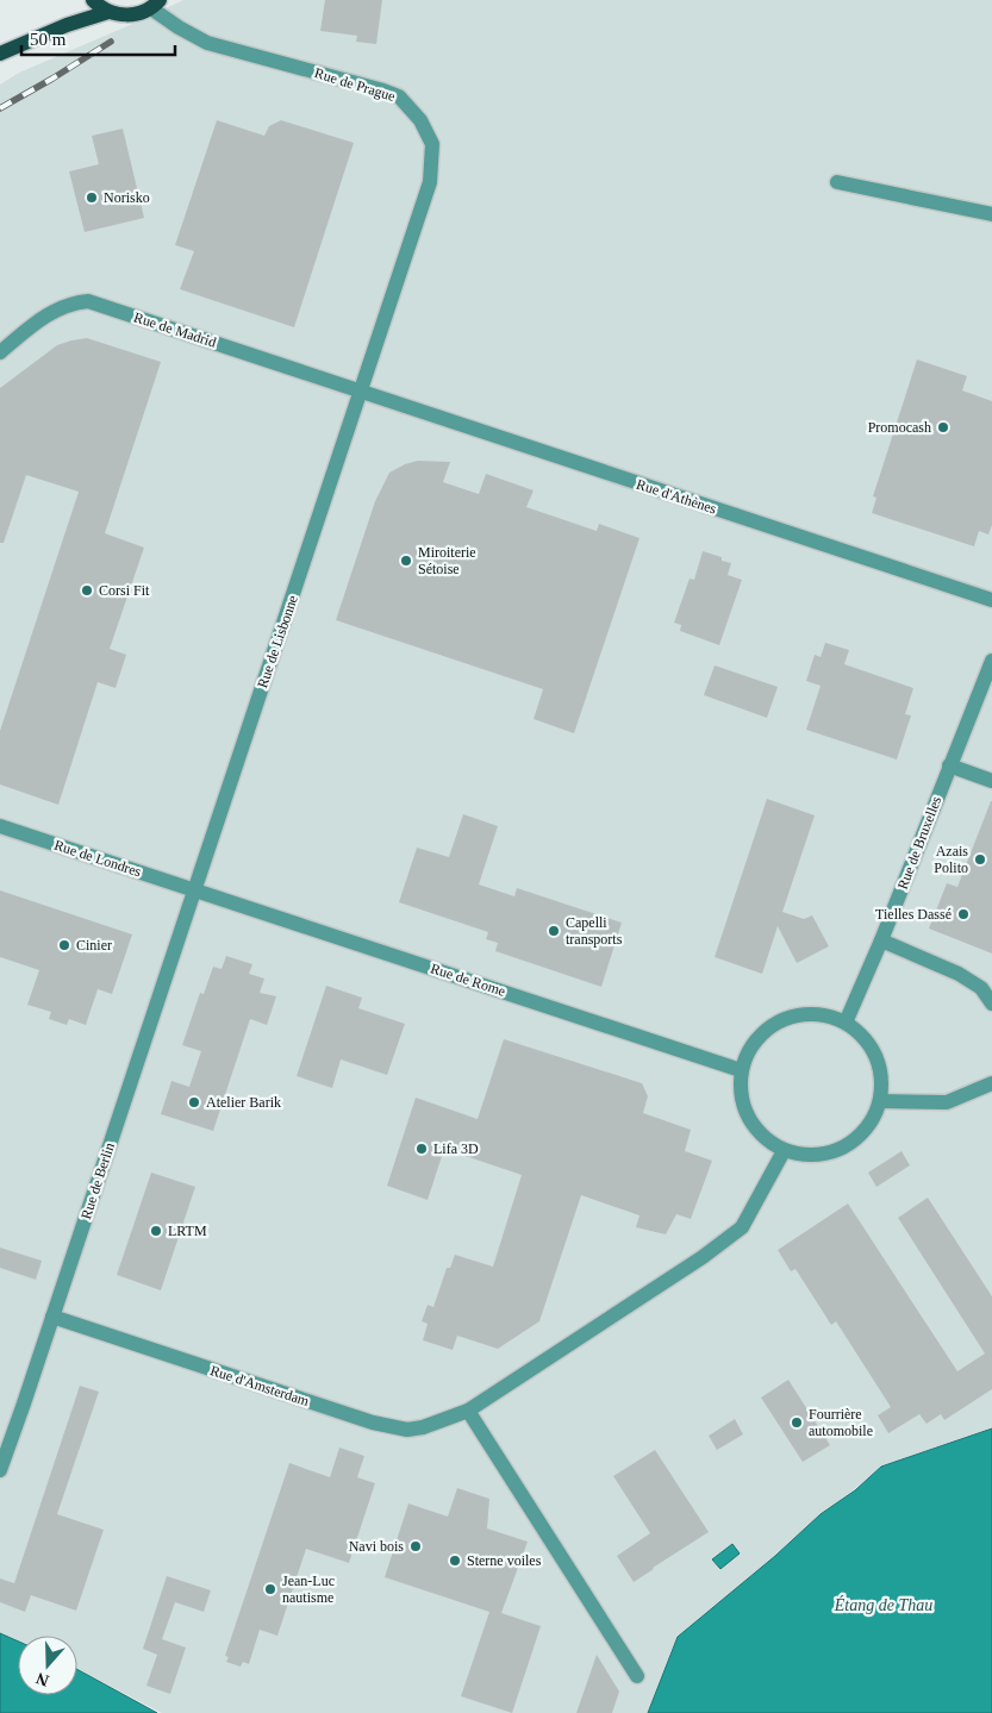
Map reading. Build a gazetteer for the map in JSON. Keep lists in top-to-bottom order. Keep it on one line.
{"streets":{"street":["Rue de Prague","Rue de Madrid","Rue d'Athènes","Rue de Lisbonne","Rue de Bruxelles","Rue de Londres","Rue de Rome","Rue de Berlin","Rue d'Amsterdam"]},"crossings":[["Rue de Prague","Rue de Madrid"],["Rue de Prague","Rue d'Athènes"],["Rue de Prague","Rue de Lisbonne"],["Rue de Madrid","Rue d'Athènes"],["Rue de Madrid","Rue de Lisbonne"],["Rue d'Athènes","Rue de Lisbonne"],["Rue de Lisbonne","Rue de Londres"],["Rue de Lisbonne","Rue de Rome"],["Rue de Lisbonne","Rue de Berlin"],["Rue de Bruxelles","Rue de Rome"],["Rue de Bruxelles","Rue d'Amsterdam"],["Rue de Londres","Rue de Rome"],["Rue de Londres","Rue de Berlin"],["Rue de Rome","Rue de Berlin"],["Rue de Rome","Rue d'Amsterdam"],["Rue de Berlin","Rue d'Amsterdam"]],"water":["Étang de Thau"],"places":["Norisko","Promocash","Miroiterie Sétoise","Corsi Fit","Azais Polito","Tielles Dassé","Capelli transports","Cinier","Atelier Barik","Lifa 3D","LRTM","Fourrière automobile","Navi bois","Sterne voiles","Jean-Luc nautisme"],"scale_bar":"50 m","north":"bottom"}
